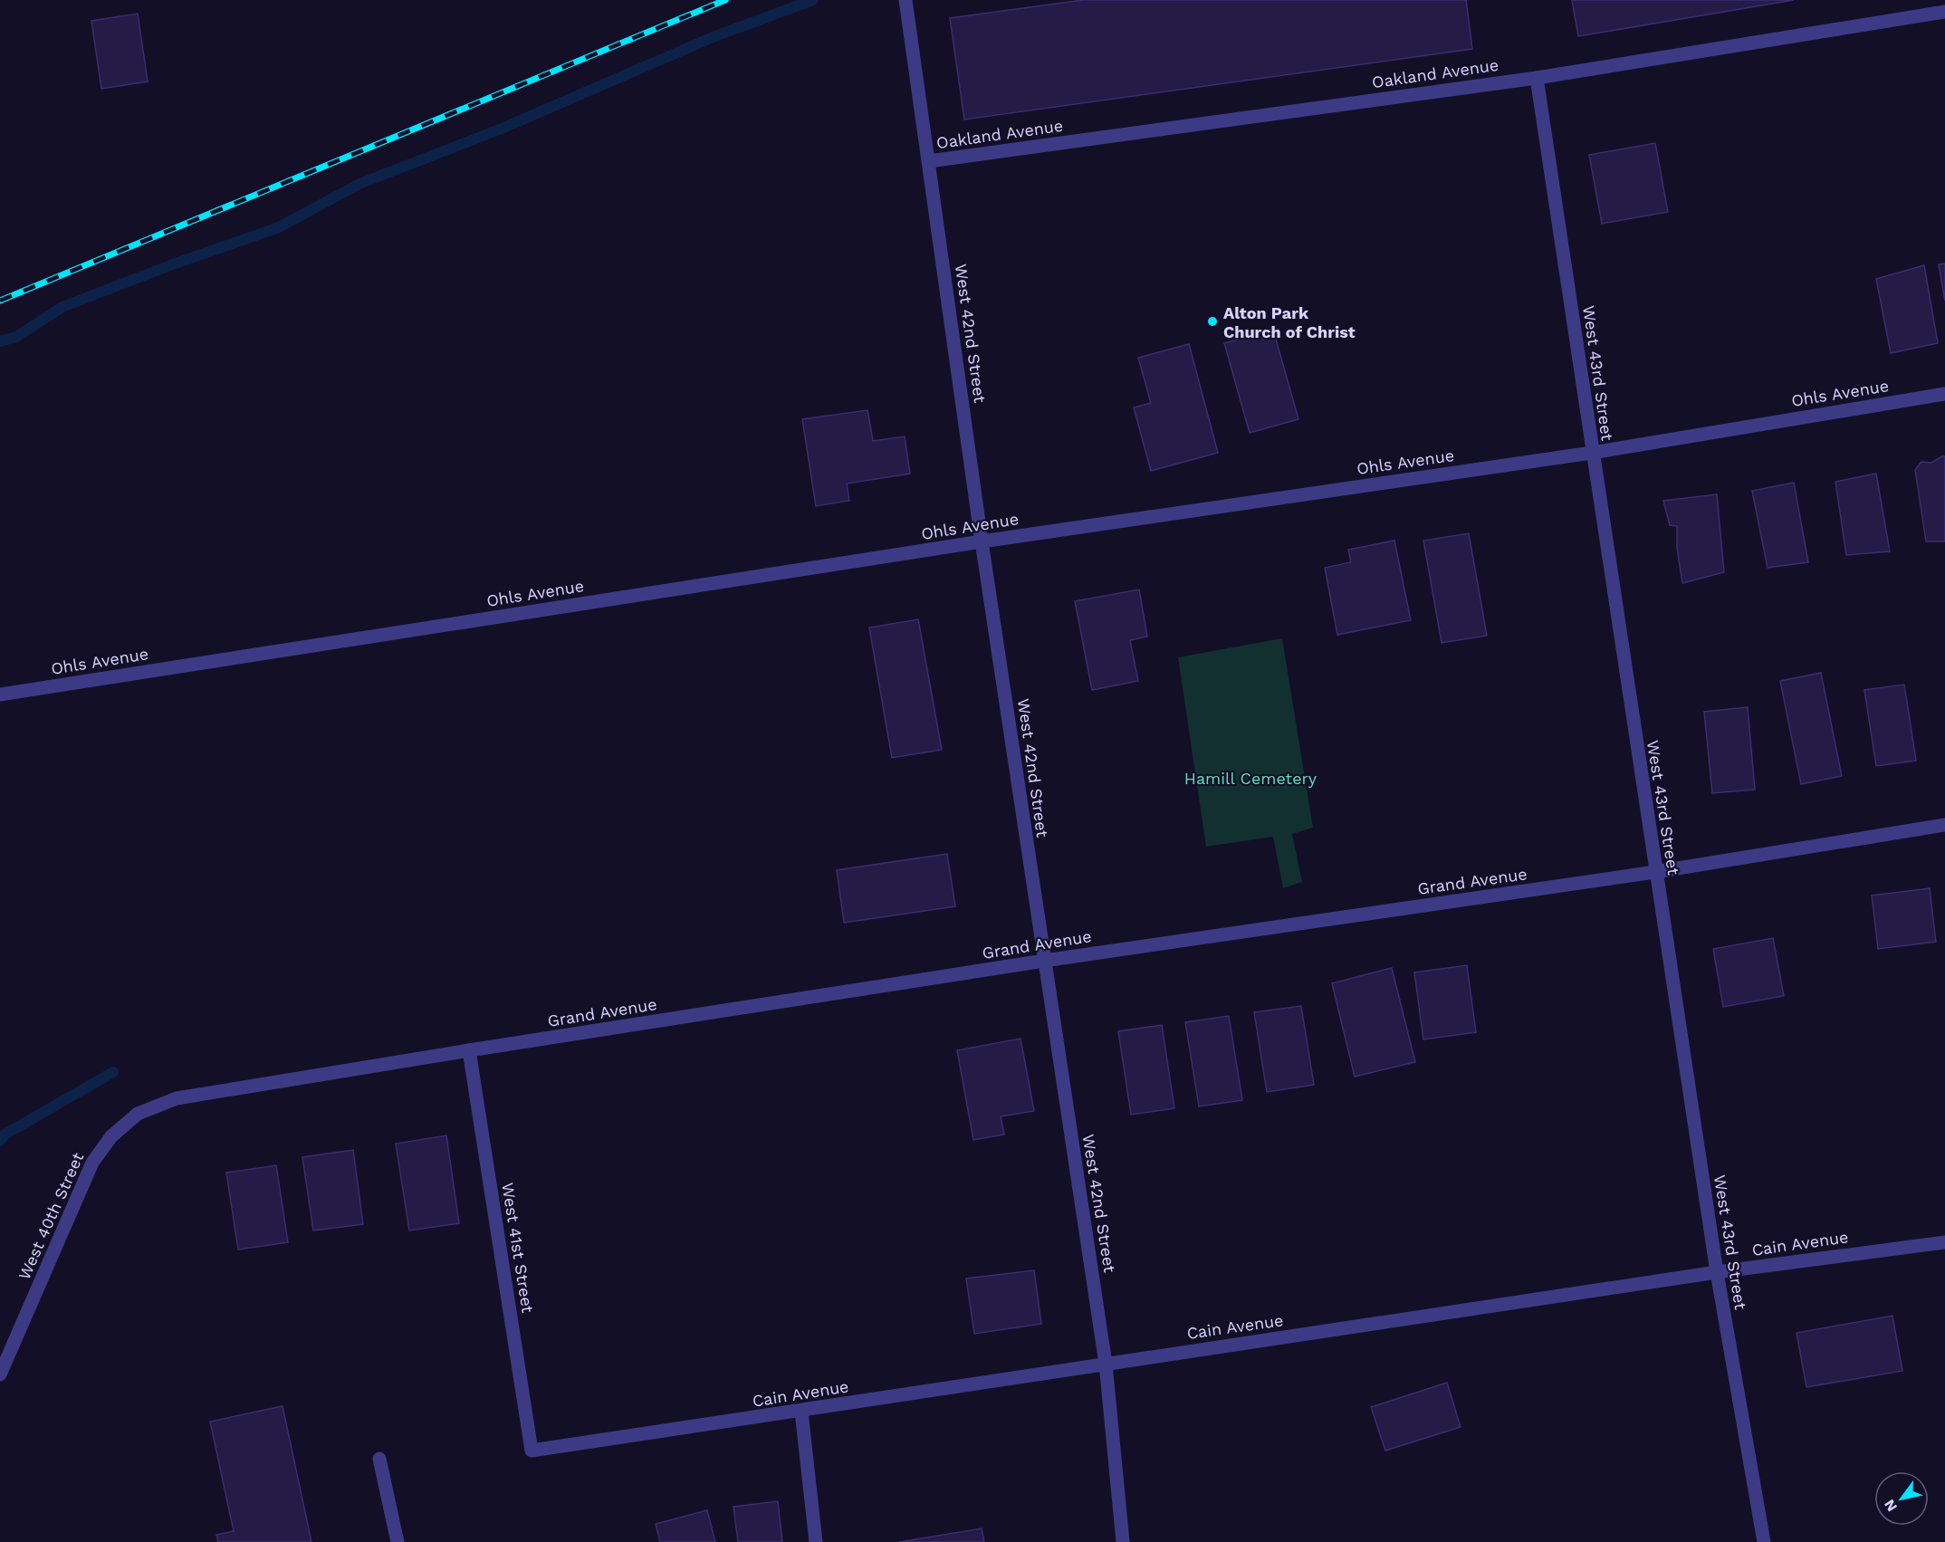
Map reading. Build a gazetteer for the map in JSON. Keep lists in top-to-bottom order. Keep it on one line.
{"streets":{"street":["Oakland Avenue","West 42nd Street","West 43rd Street","Ohls Avenue","Grand Avenue","West 40th Street","Cain Avenue","West 41st Street"]},"crossings":[["Oakland Avenue","West 42nd Street"],["Oakland Avenue","West 43rd Street"],["West 42nd Street","Ohls Avenue"],["West 42nd Street","Grand Avenue"],["West 42nd Street","Cain Avenue"],["West 43rd Street","Ohls Avenue"],["West 43rd Street","Grand Avenue"],["West 43rd Street","Cain Avenue"],["Grand Avenue","West 40th Street"],["Grand Avenue","West 41st Street"],["Cain Avenue","West 41st Street"]],"parks":["Hamill Cemetery"],"places":["Alton Park Church of Christ"],"north":"bottom left"}
